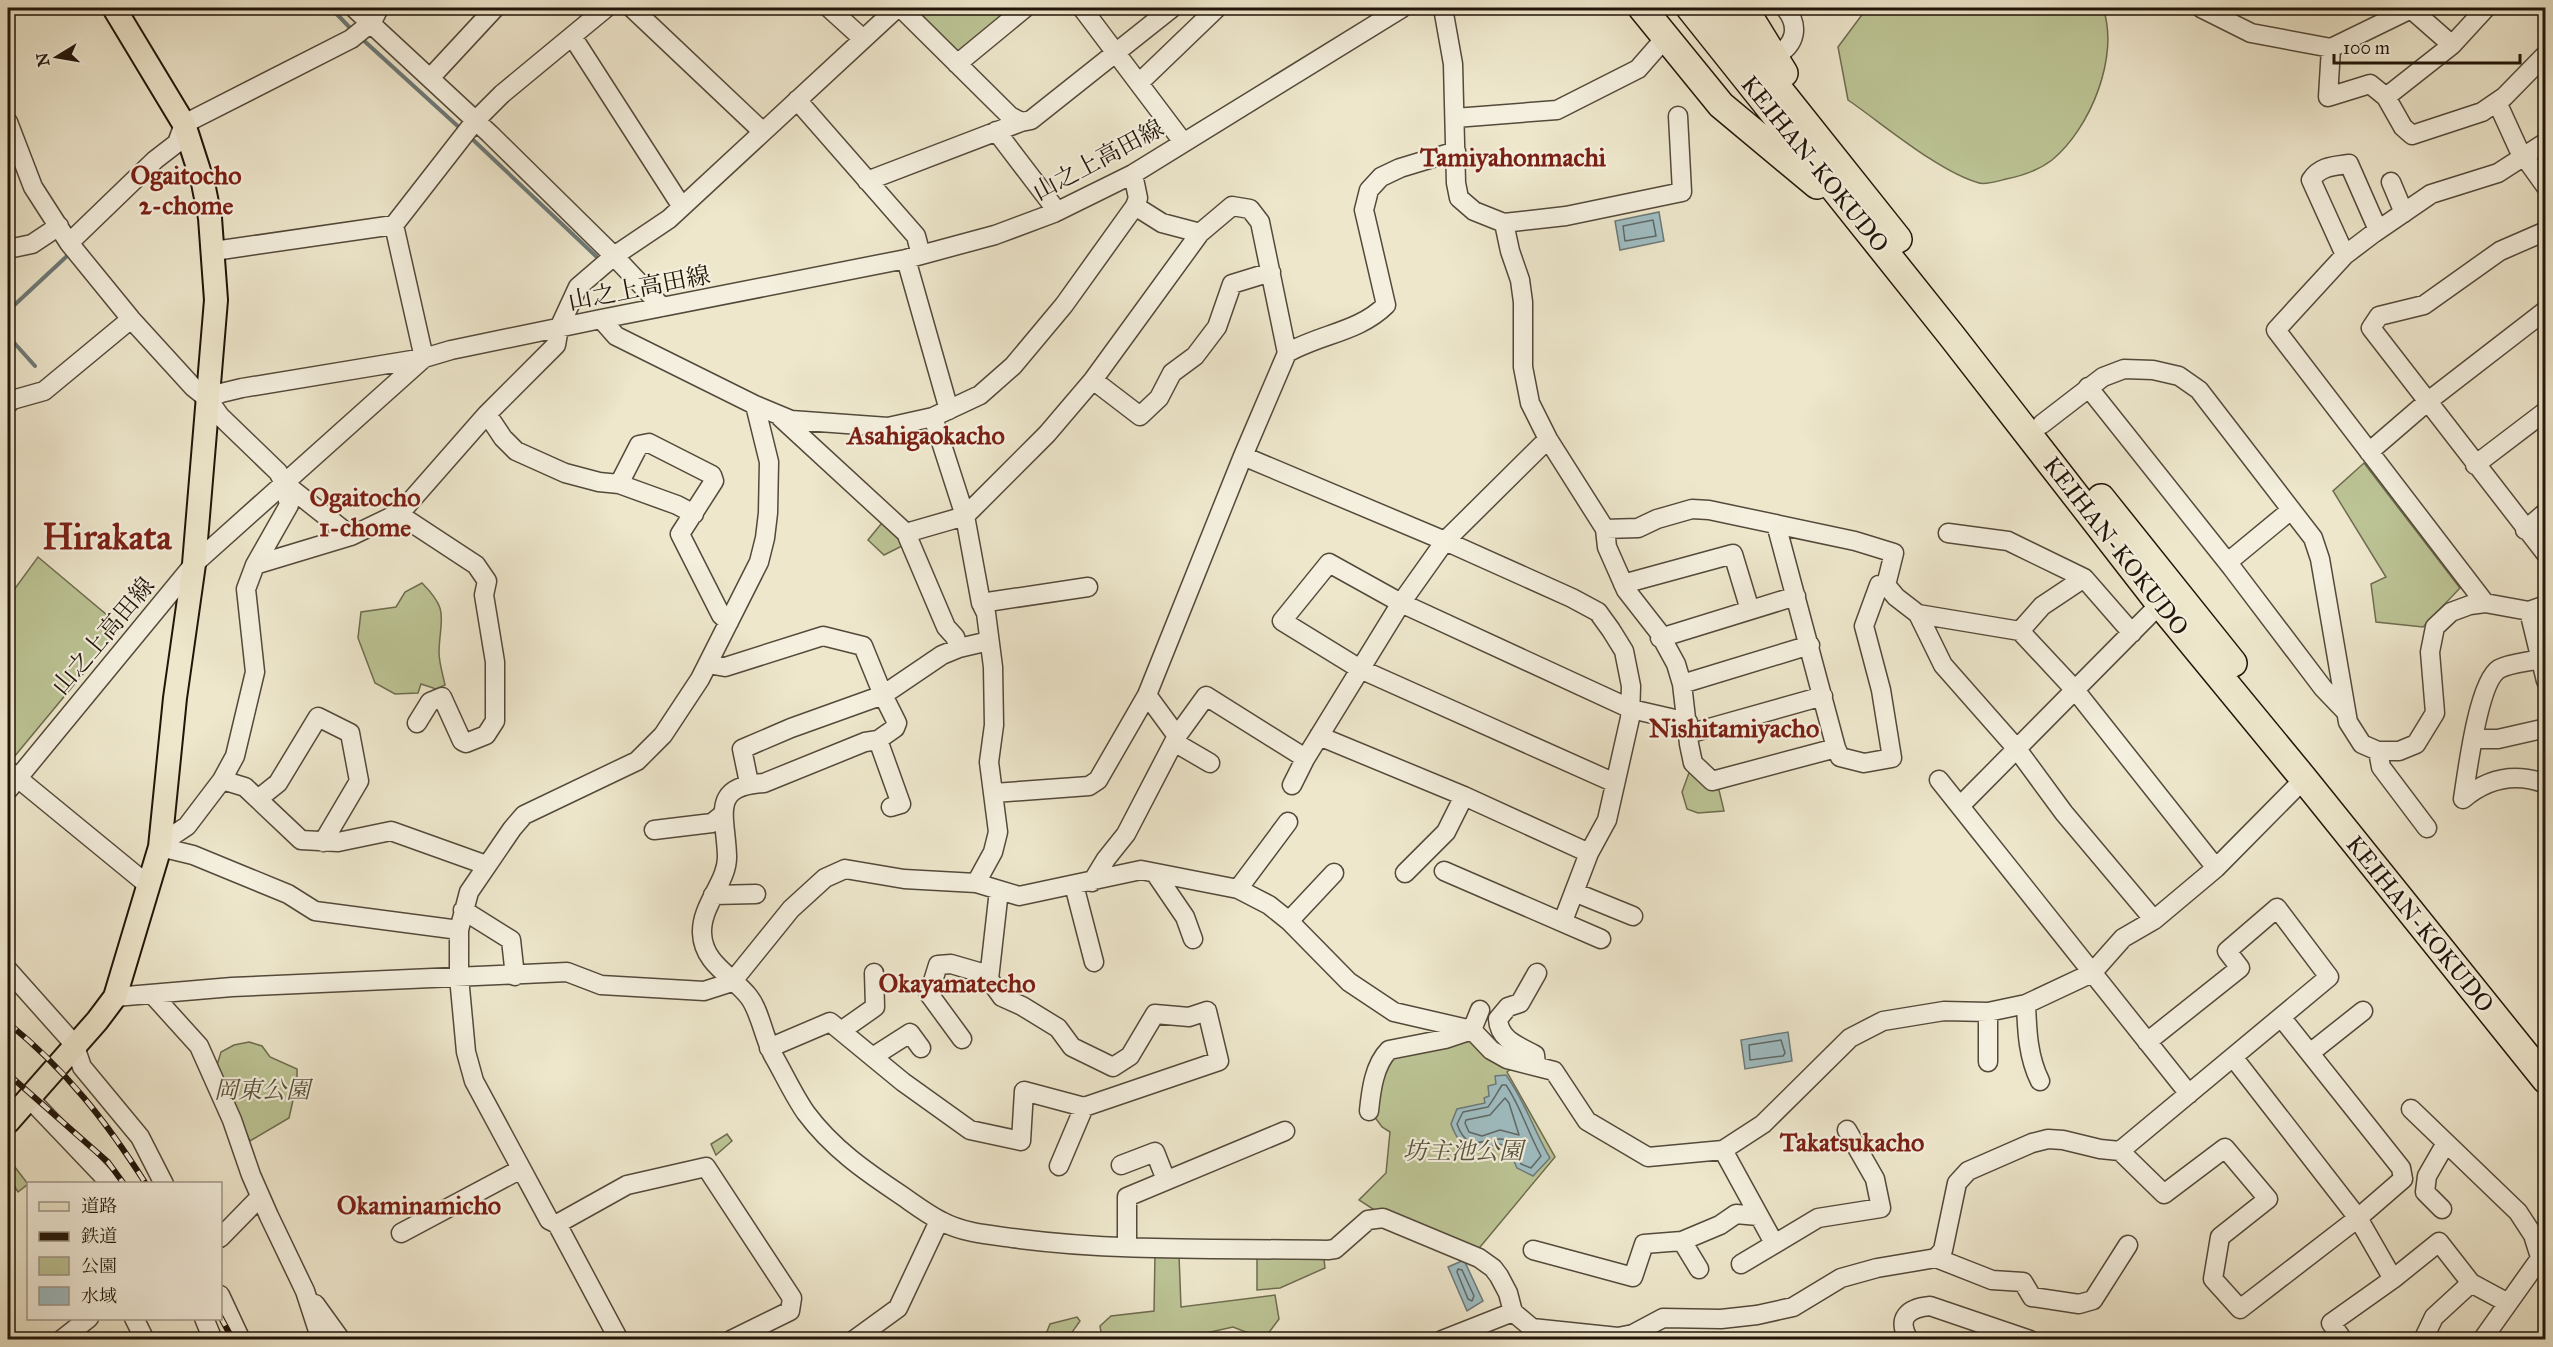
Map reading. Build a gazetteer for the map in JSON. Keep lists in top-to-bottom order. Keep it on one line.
{"streets":{"highway":["KEIHAN-KOKUDO"],"street":["山之上高田線"]},"districts":["Tamiyahonmachi","Ogaitocho 2-chome","Asahigaokacho","Ogaitocho 1-chome","Hirakata","Nishitamiyacho","Okayamatecho","Takatsukacho","Okaminamicho"],"parks":["岡東公園","坊主池公園"],"legend":["道路","鉄道","公園","水域"],"scale_bar":"100 m","north":"left"}
